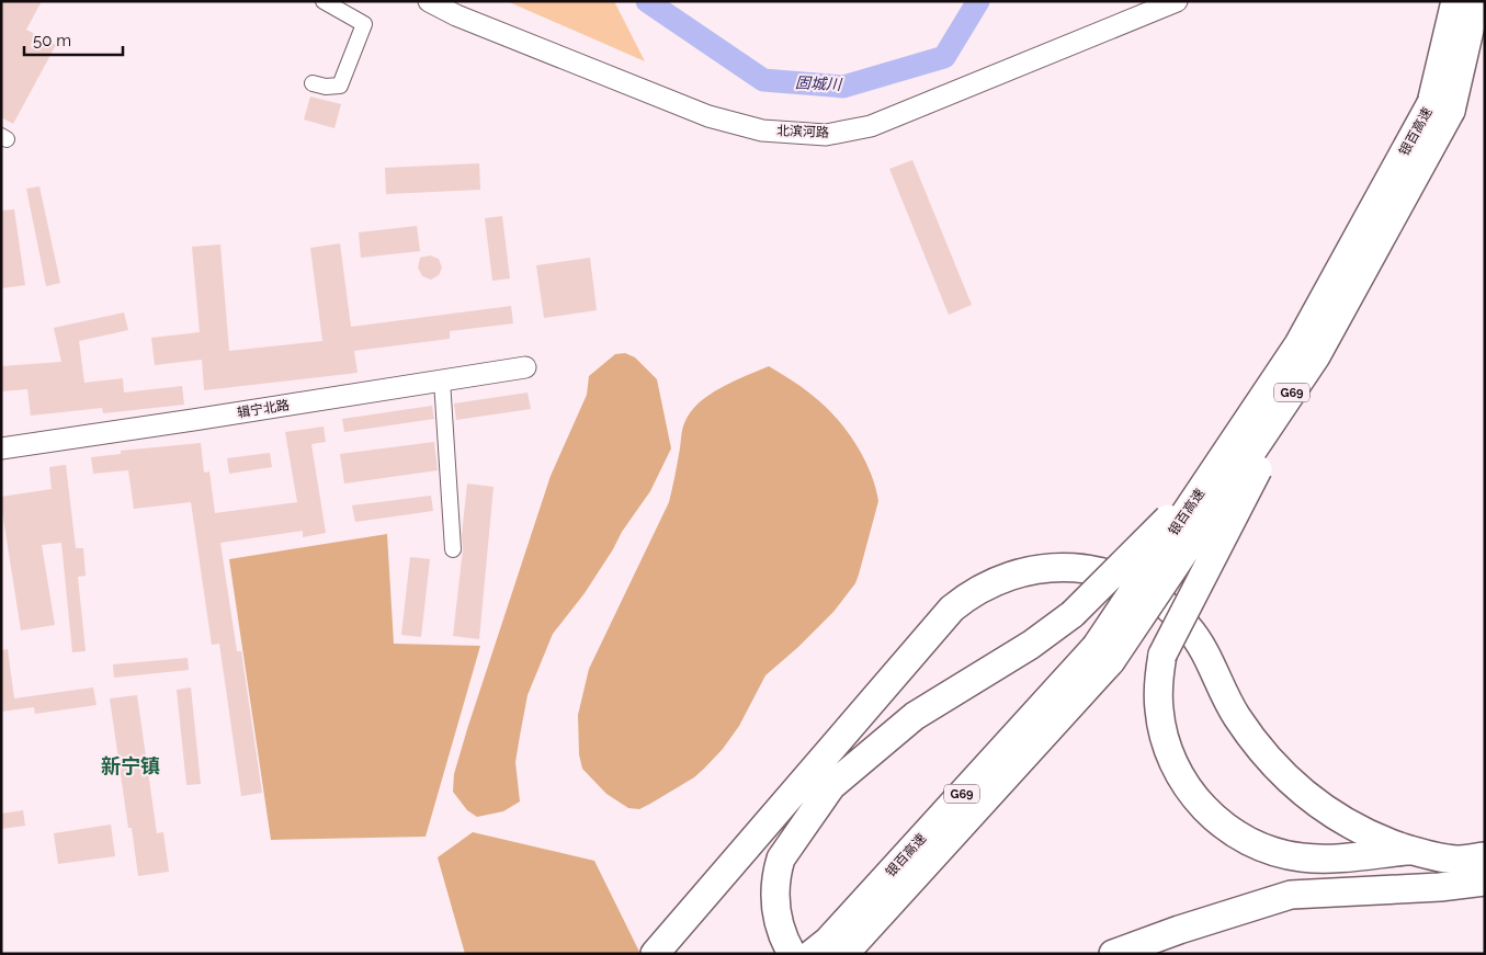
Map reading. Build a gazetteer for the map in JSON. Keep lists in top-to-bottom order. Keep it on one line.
{"streets":{"highway":["银百高速","G69"],"main road":["北滨河路","辑宁北路"]},"districts":["新宁镇"],"water":["固城川"],"scale_bar":"50 m"}
